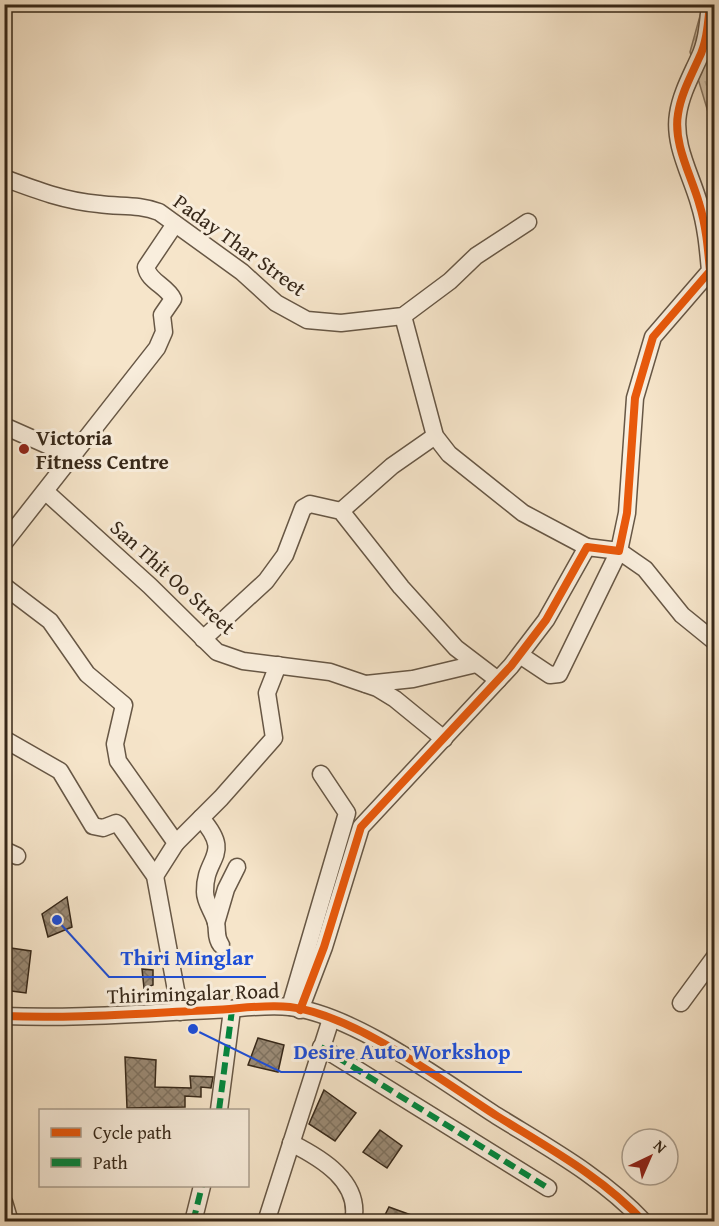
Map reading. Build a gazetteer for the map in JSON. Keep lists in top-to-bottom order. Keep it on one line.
{"streets":{"street":["Paday Thar Street","San Thit Oo Street","Thirimingalar Road"]},"places":["Victoria Fitness Centre","Thiri Minglar","Desire Auto Workshop"],"legend":["Cycle path","Path"],"north":"top right"}
